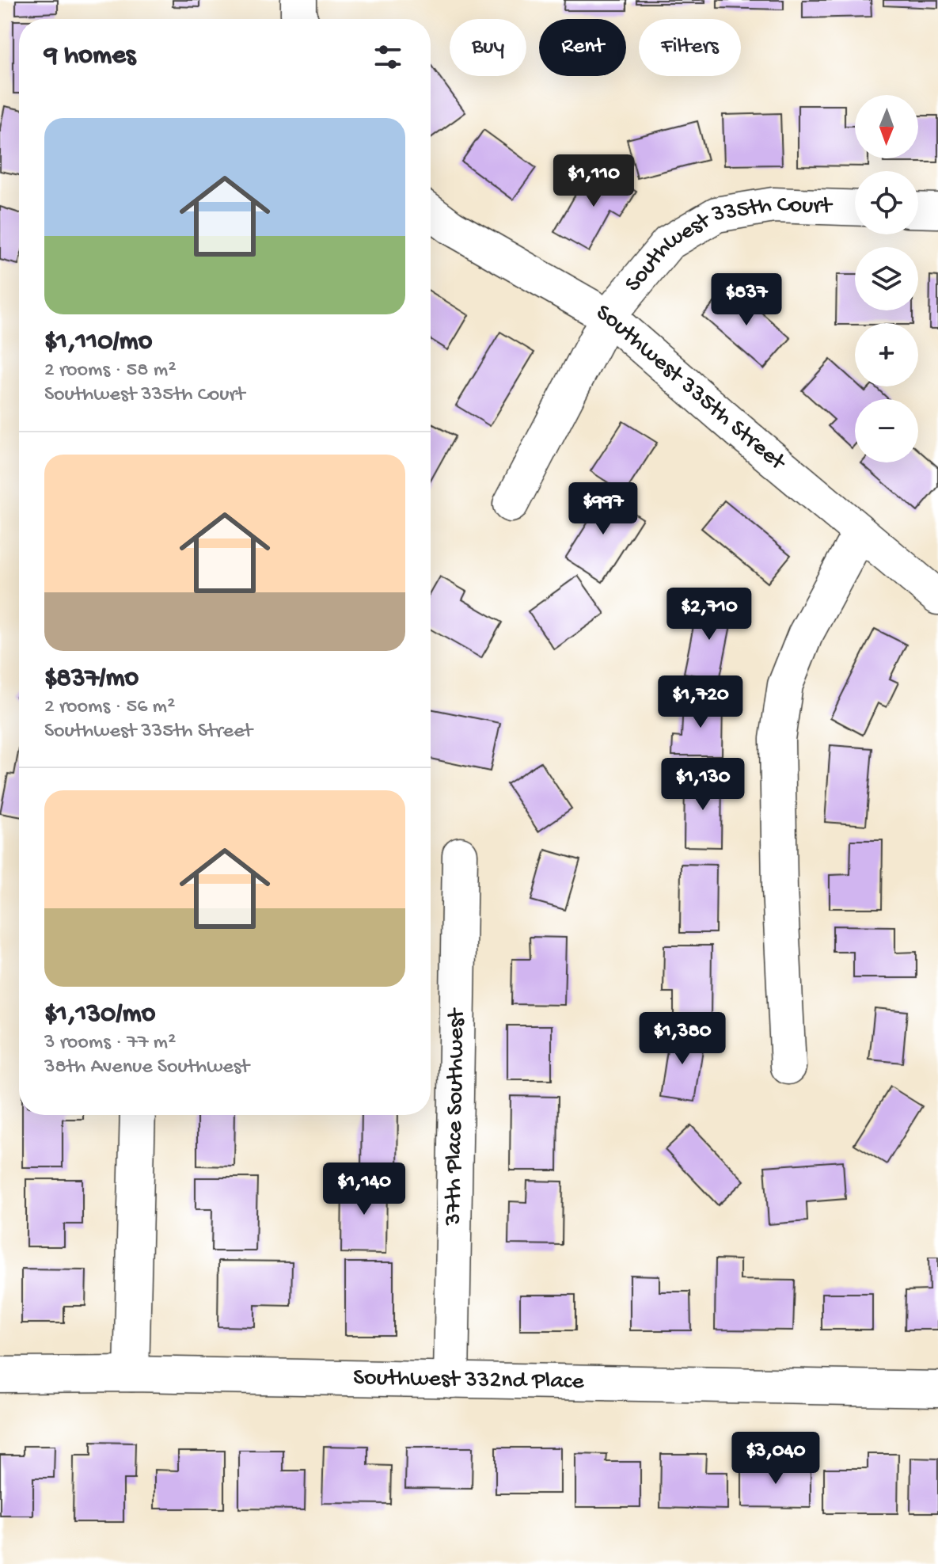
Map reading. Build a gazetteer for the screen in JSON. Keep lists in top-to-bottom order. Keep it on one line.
{"streets":{"street":["Southwest 335th Court","Southwest 335th Street","37th Place Southwest","Southwest 332nd Place"]},"crossings":[["Southwest 335th Court","Southwest 335th Street"],["37th Place Southwest","Southwest 332nd Place"]],"north":"bottom","page":{"chip":["Buy","Rent","Filters"],"heading":"9 homes","map_buttons":["+","−"],"list":[{"name":"$1,110/mo","note":"2 rooms · 58 m² · Southwest 335th Court"},{"name":"$837/mo","note":"2 rooms · 56 m² · Southwest 335th Street"},{"name":"$1,130/mo","note":"3 rooms · 77 m² · 38th Avenue Southwest"}],"price":["$1,110","$837","$997","$2,710","$1,720","$1,130","$1,380","$1,140","$3,040"]}}
